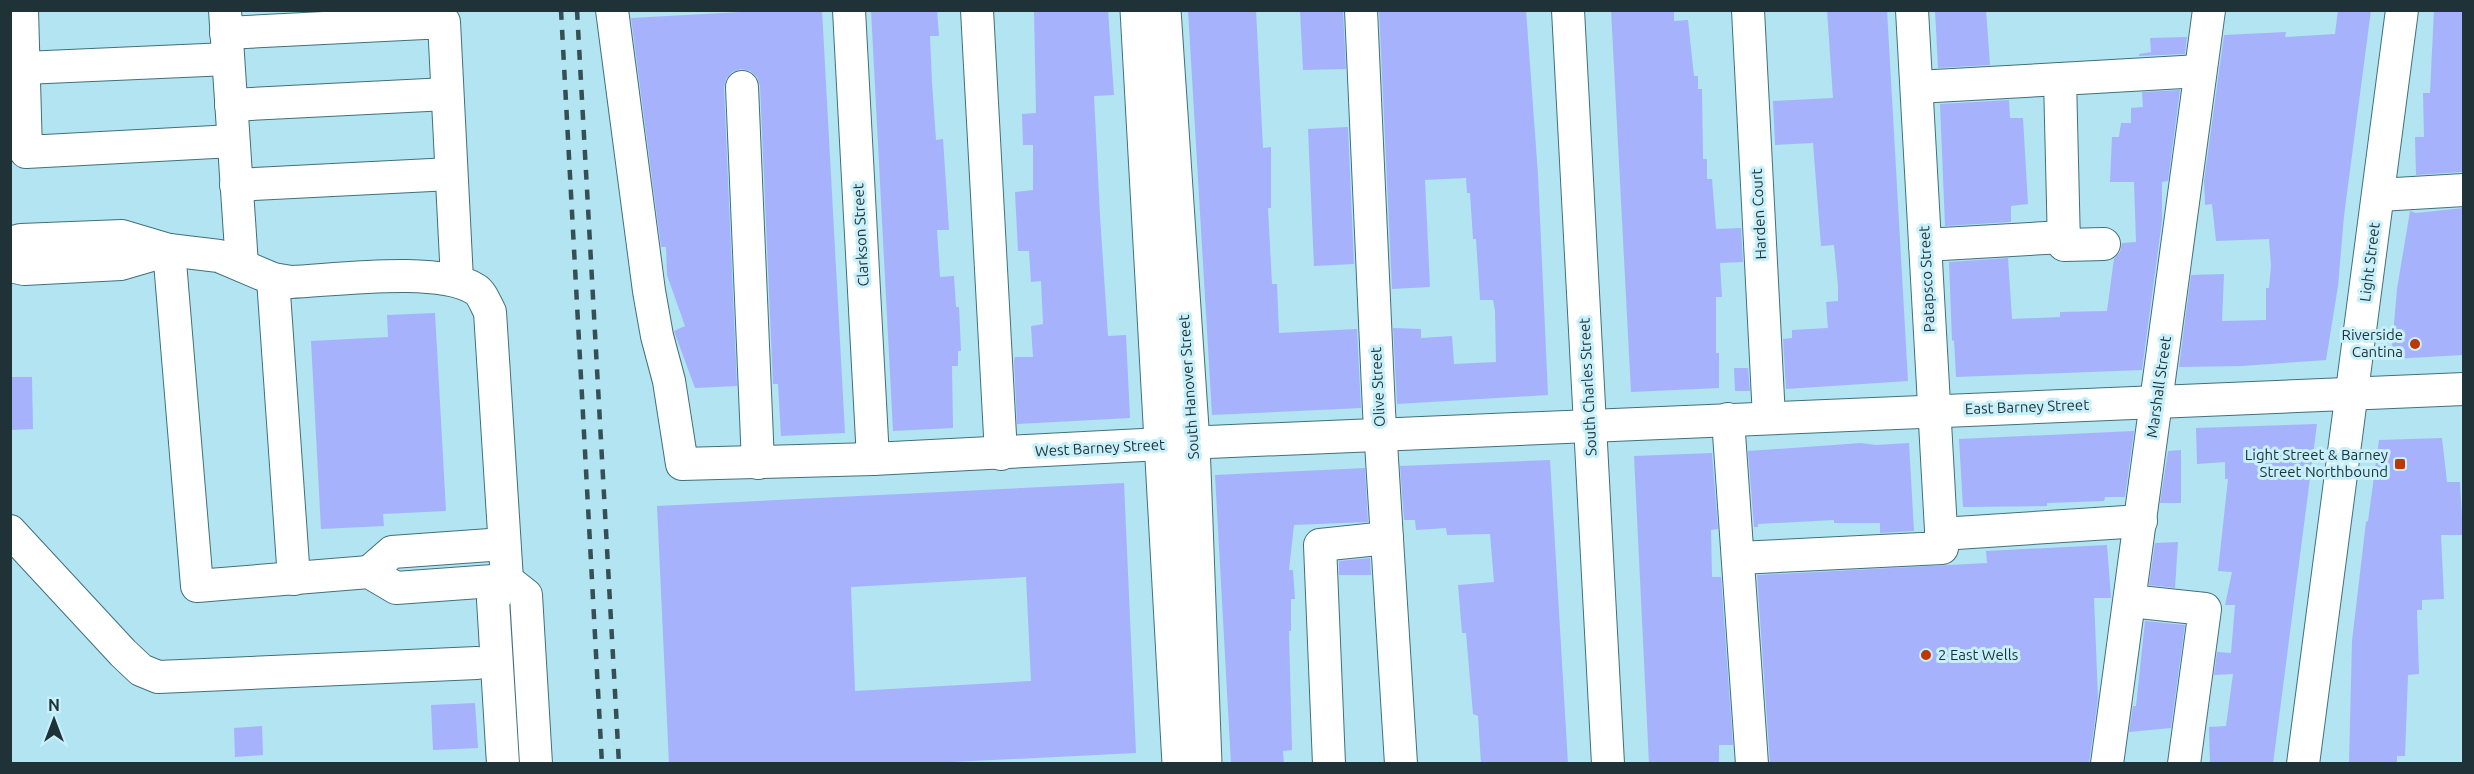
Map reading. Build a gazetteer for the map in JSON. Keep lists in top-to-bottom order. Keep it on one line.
{"streets":{"main road":["South Hanover Street"],"street":["Harden Court","Clarkson Street","Light Street","Patapsco Street","Olive Street","South Charles Street","Marshall Street","East Barney Street","West Barney Street"]},"crossings":[["Harden Court","East Barney Street"],["Clarkson Street","West Barney Street"],["Light Street","East Barney Street"],["Patapsco Street","East Barney Street"],["South Hanover Street","West Barney Street"],["Olive Street","West Barney Street"],["South Charles Street","East Barney Street"],["South Charles Street","West Barney Street"],["Marshall Street","East Barney Street"],["East Barney Street","West Barney Street"]],"places":{"other":["Riverside Cantina","2 East Wells"],"transit":["Light Street & Barney Street Northbound"]},"north":"top"}
